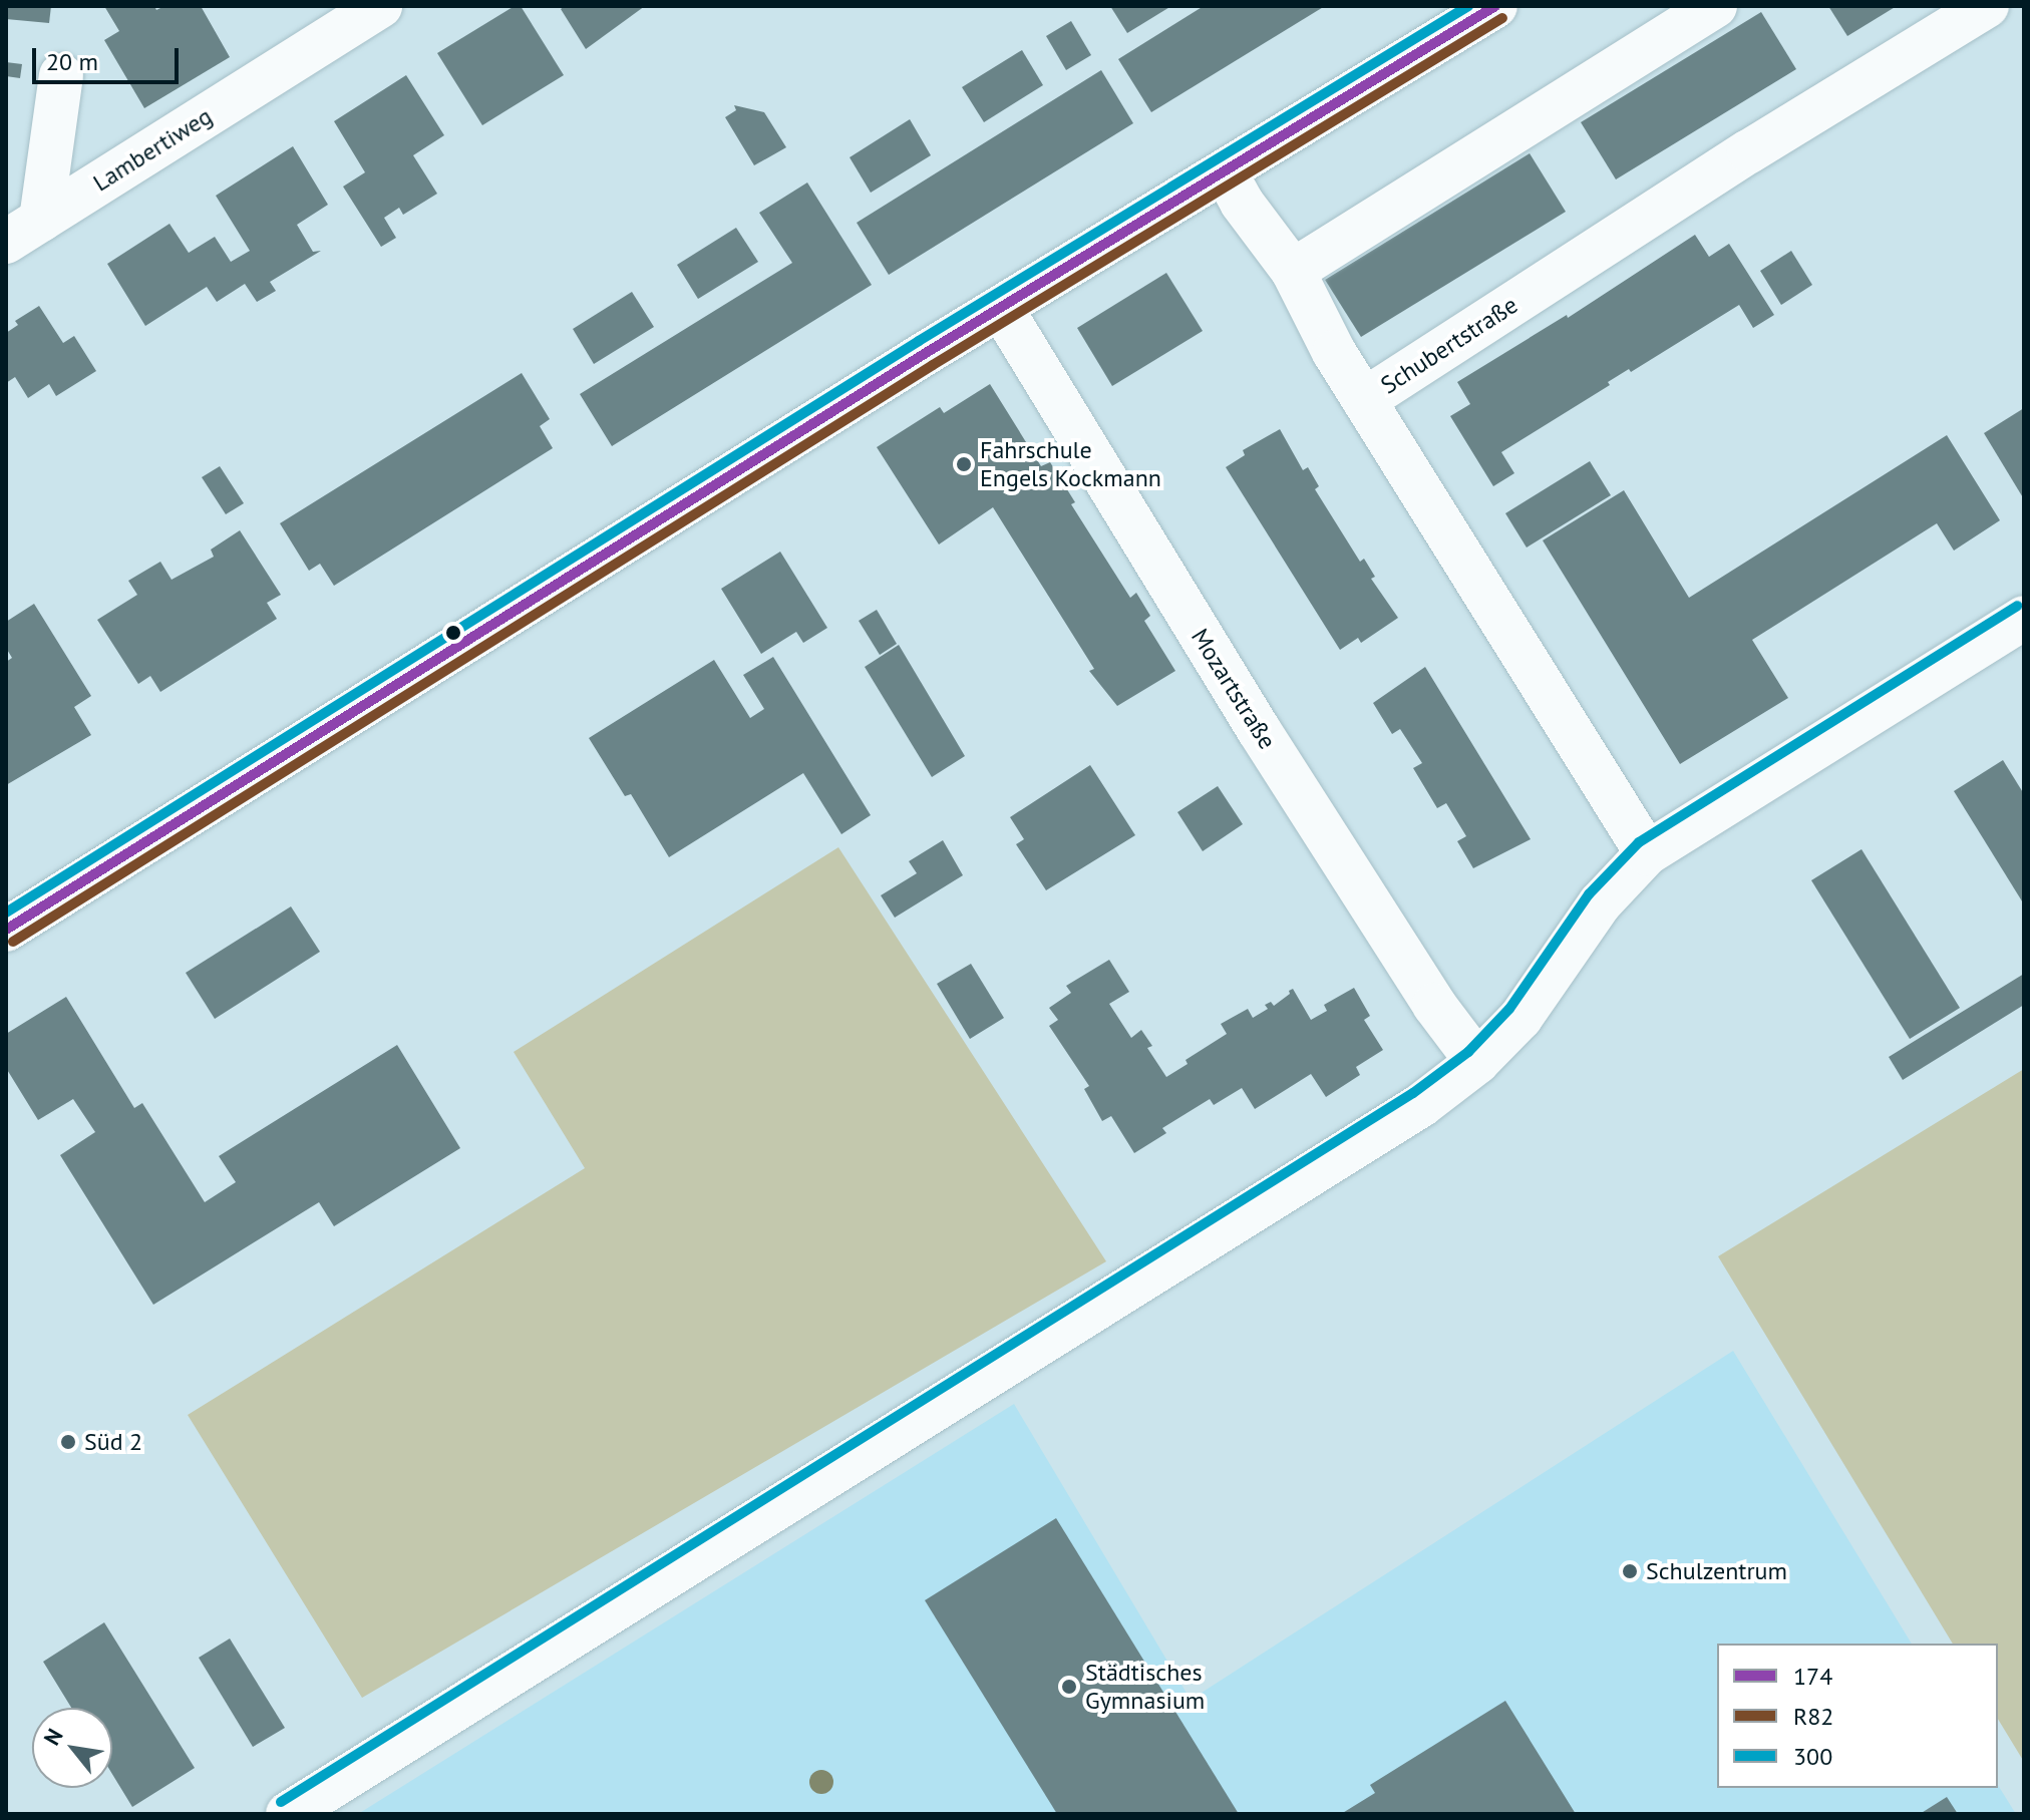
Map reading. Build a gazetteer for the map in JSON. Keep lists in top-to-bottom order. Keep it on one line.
{"streets":{"street":["Lambertiweg","Schubertstraße","Mozartstraße"]},"places":["Fahrschule Engels Kockmann","Süd 2","Schulzentrum","Städtisches Gymnasium"],"lines":["transit line 174","transit line 300","transit line R82"],"legend":["174","R82","300"],"scale_bar":"20 m","north":"top left"}
